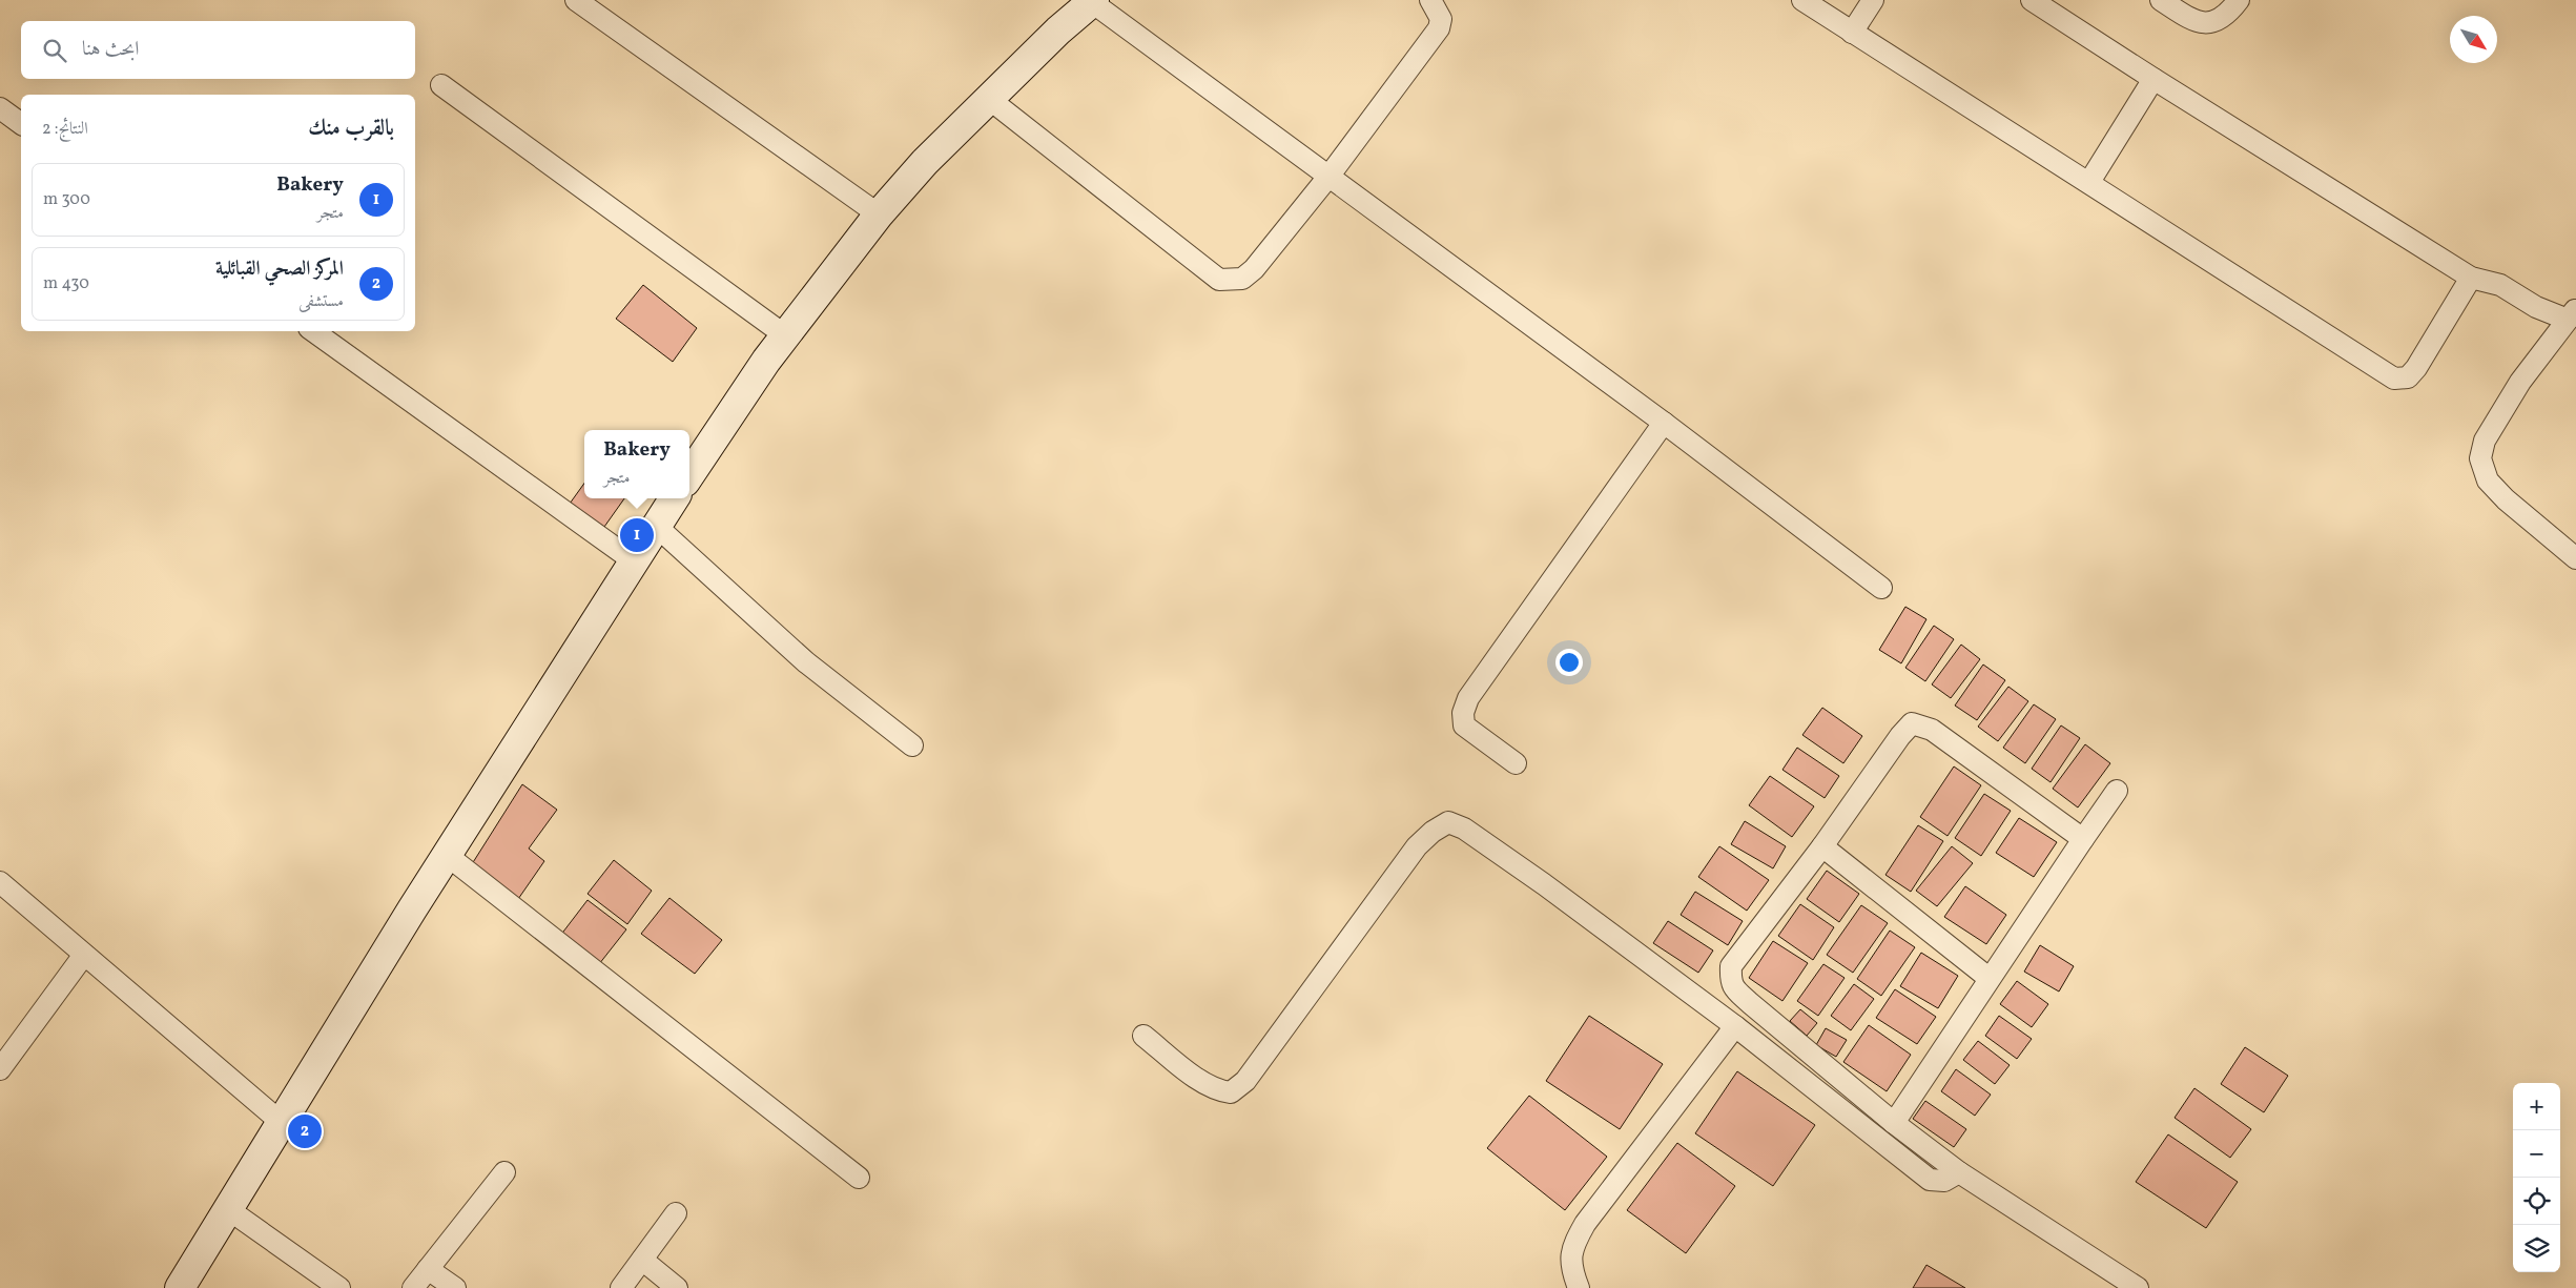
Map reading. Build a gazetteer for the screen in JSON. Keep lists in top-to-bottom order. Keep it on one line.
{"north":"bottom right","page":{"search":"ابحث هنا","heading":["بالقرب منك","النتائج: 2"],"list":[{"mark":"1","name":"Bakery","note":"متجر","value":"300 m"},{"mark":"2","name":"المركز الصحي القبائلية","note":"مستشفى","value":"430 m"}],"popup":["Bakery","متجر"],"pins":["1","2"],"map_buttons":["+","−"]}}
